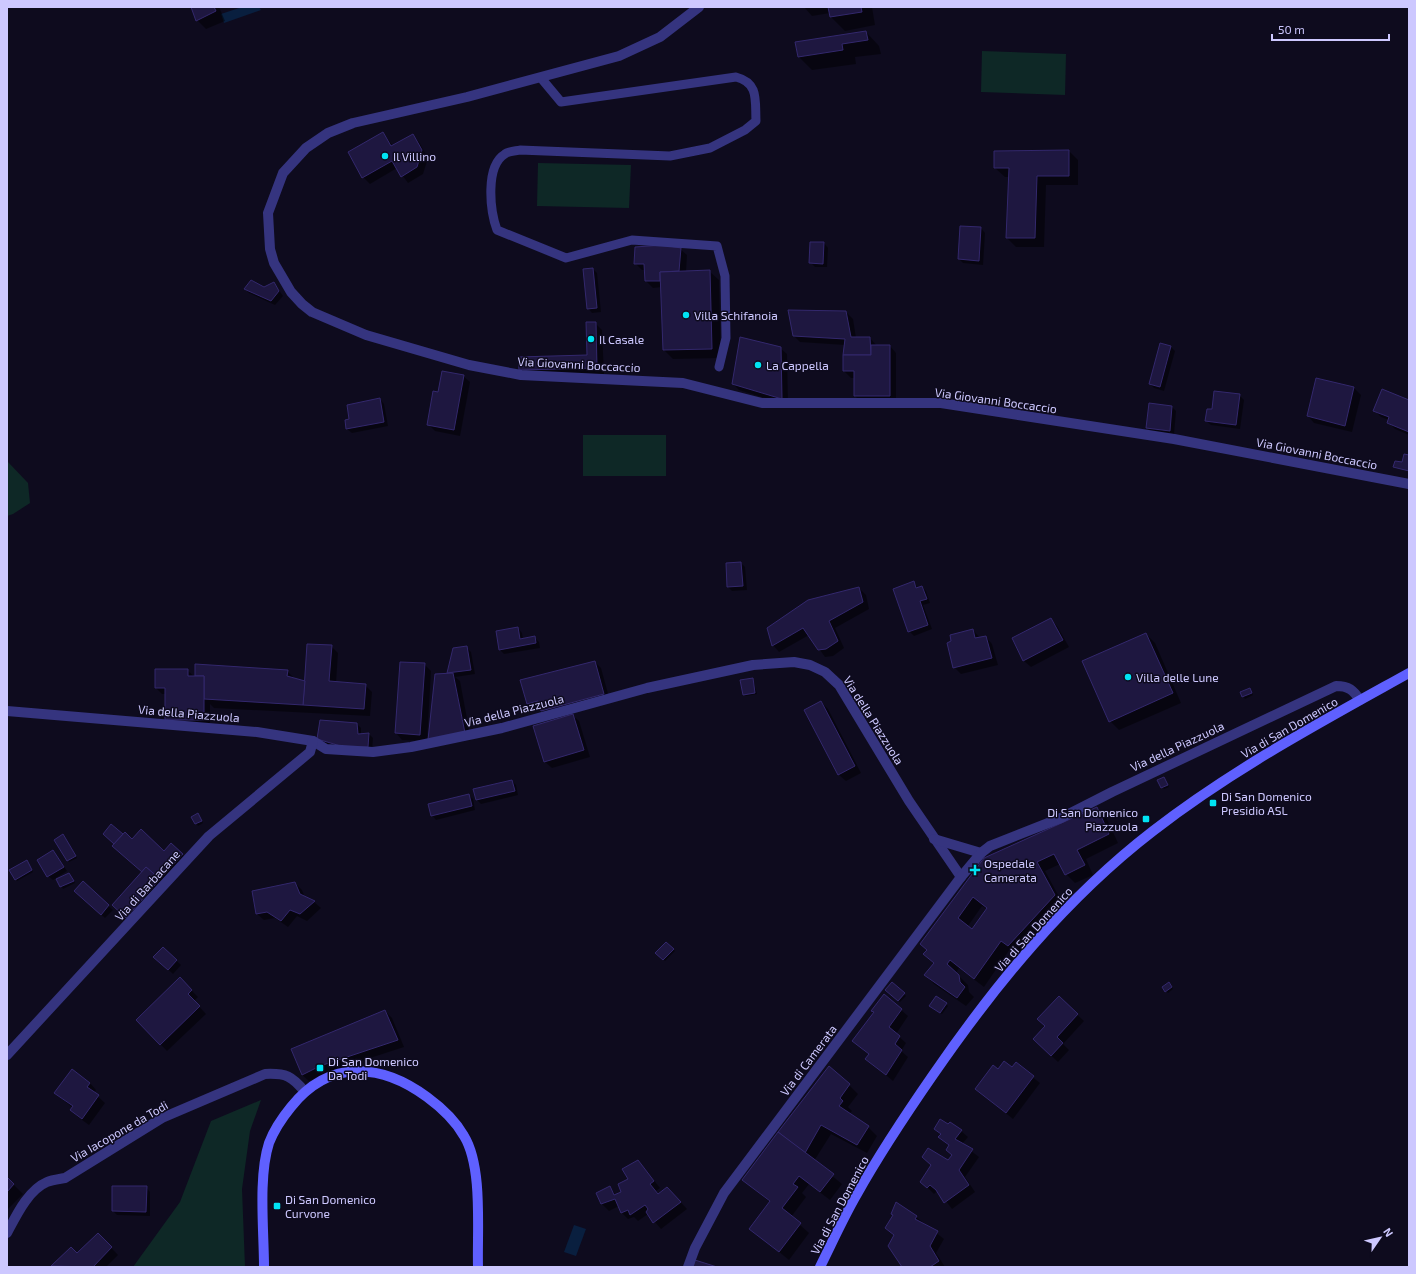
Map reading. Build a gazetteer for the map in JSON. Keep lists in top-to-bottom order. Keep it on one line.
{"streets":{"main road":["Via di San Domenico"],"street":["Via Giovanni Boccaccio","Via della Piazzuola","Via di Barbacane","Via di Camerata","Via Iacopone da Todi"]},"crossings":[["Via della Piazzuola","Via di San Domenico"],["Via della Piazzuola","Via di Barbacane"],["Via della Piazzuola","Via di Camerata"]],"places":{"other":["Il Villino","Villa Schifanoia","Il Casale","La Cappella","Villa delle Lune"],"transit":["Di San Domenico Presidio ASL","Di San Domenico Piazzuola","Di San Domenico Da Todi","Di San Domenico Curvone"],"health":["Ospedale Camerata"]},"scale_bar":"50 m","north":"top right"}
